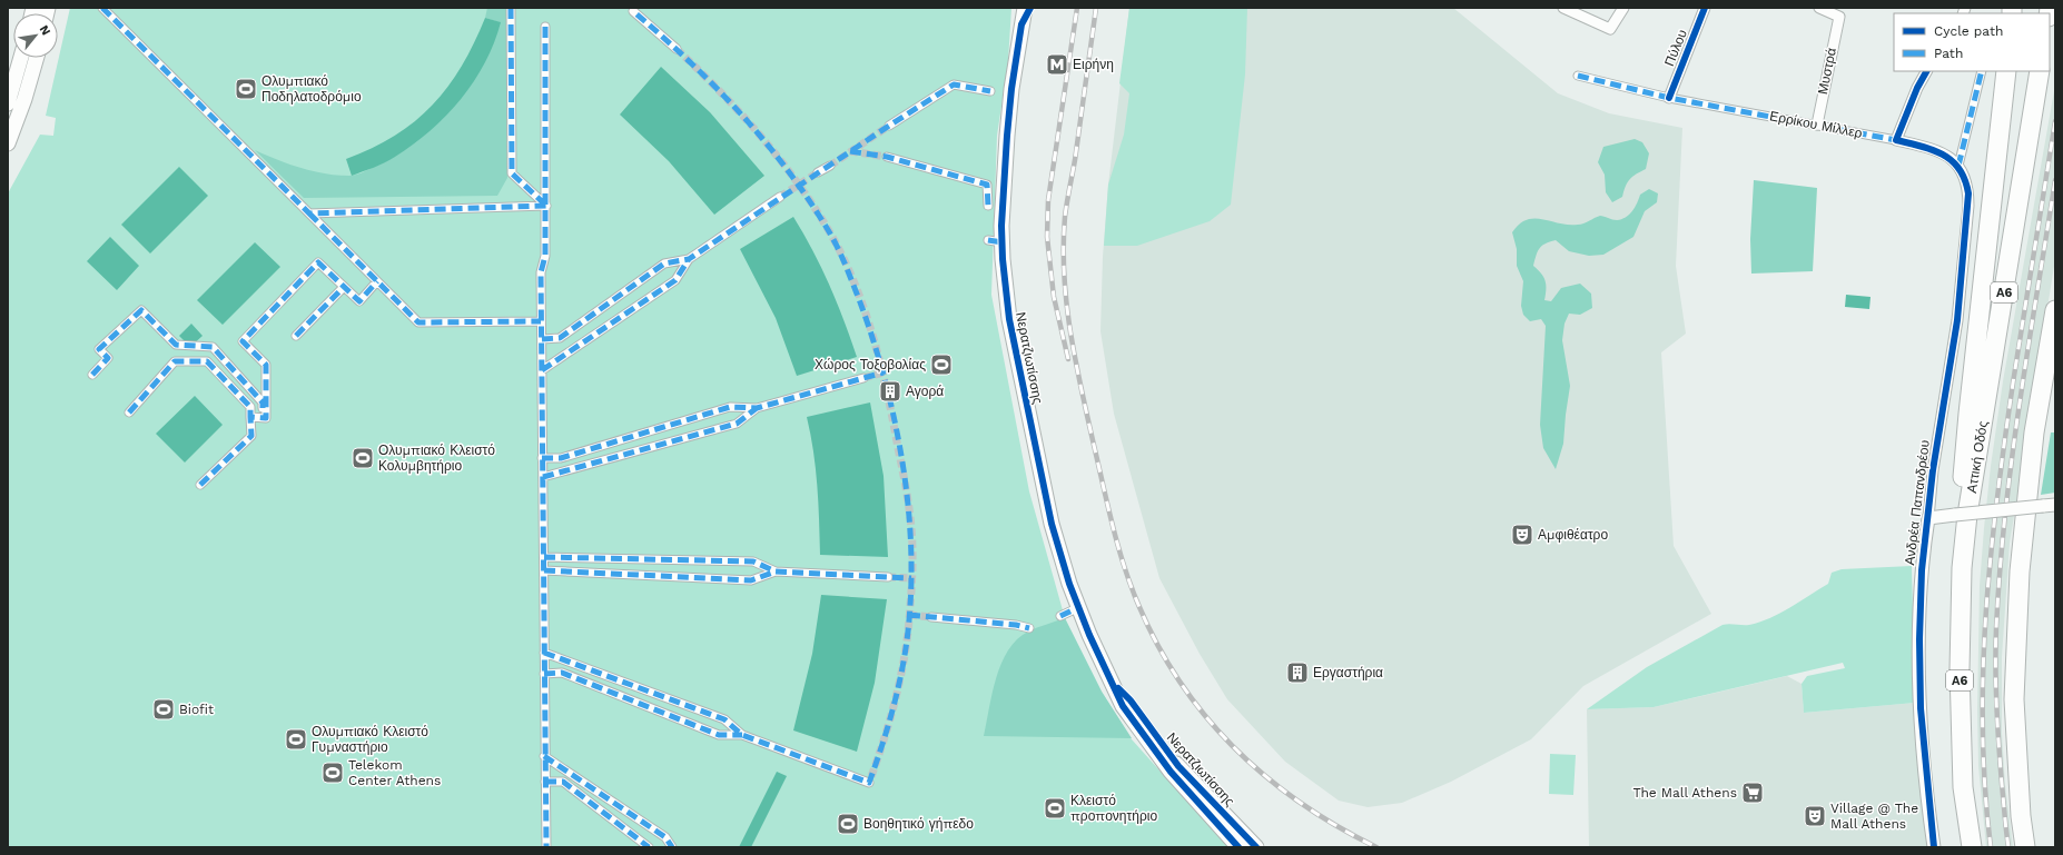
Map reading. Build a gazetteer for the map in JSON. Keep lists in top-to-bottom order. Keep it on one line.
{"streets":{"highway":["Α6","Αττική Οδός"],"main road":["Νερατζιωτίσσης"],"street":["Πύλου","Μυστρά","Ερρίκου Μίλλερ","Ανδρέα Παπανδρέου"]},"crossings":[["Πύλου","Ερρίκου Μίλλερ"],["Μυστρά","Ερρίκου Μίλλερ"],["Ερρίκου Μίλλερ","Ανδρέα Παπανδρέου"]],"places":{"metro station":["Ειρήνη"],"sports":["Ολυμπιακό Ποδηλατοδρόμιο","Χώρος Τοξοβολίας","Ολυμπιακό Κλειστό Κολυμβητήριο","Biofit","Ολυμπιακό Κλειστό Γυμναστήριο","Telekom Center Athens","Κλειστό προπονητήριο","Βοηθητικό γήπεδο"],"building":["Αγορά","Εργαστήρια"],"theatre":["Αμφιθέατρο","Village @ The Mall Athens"],"supermarket":["The Mall Athens"]},"legend":["Cycle path","Path"],"north":"top right"}
